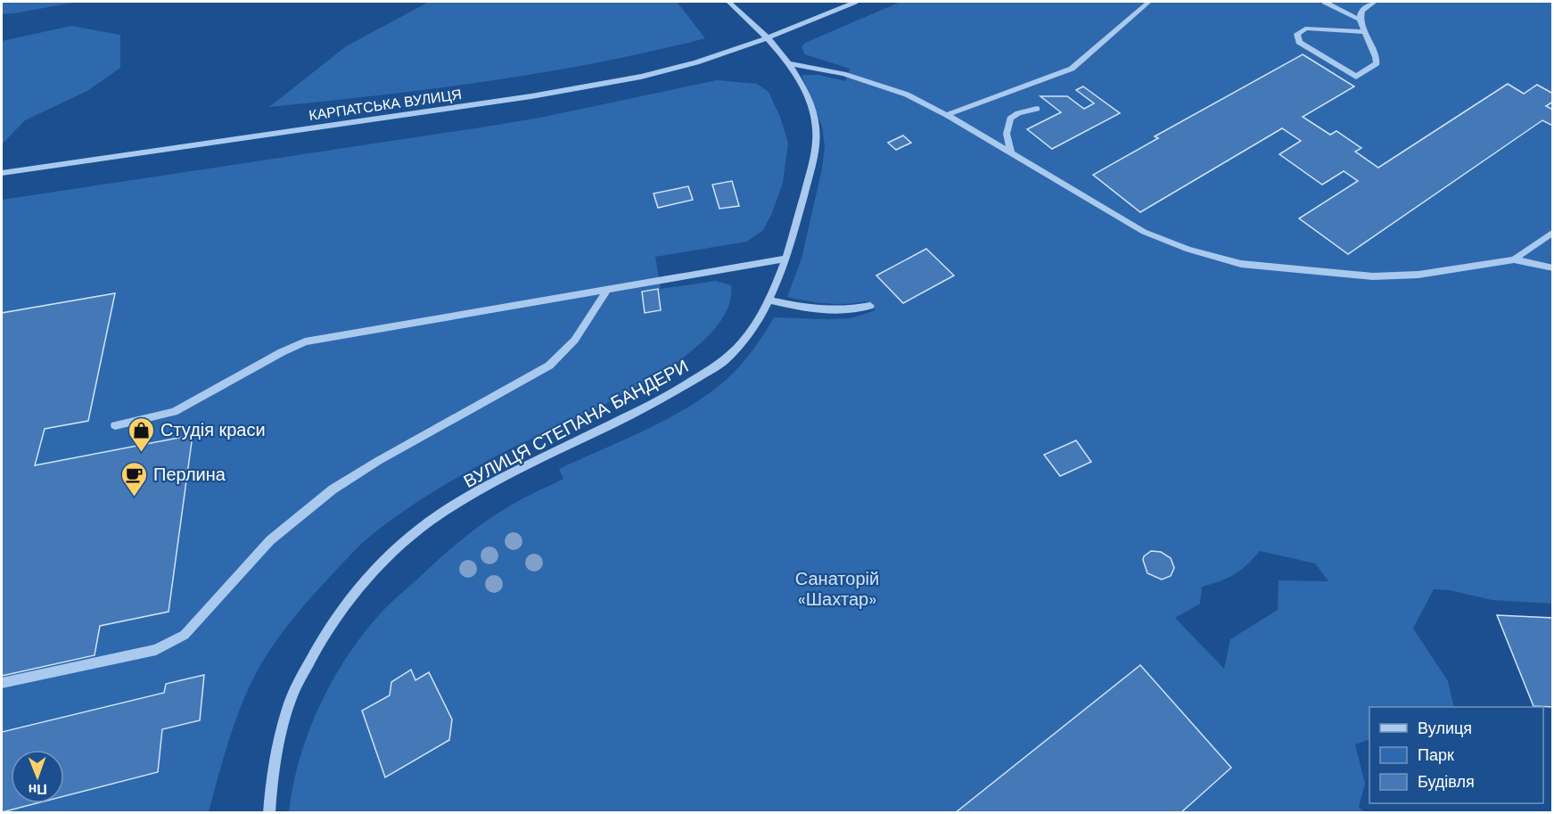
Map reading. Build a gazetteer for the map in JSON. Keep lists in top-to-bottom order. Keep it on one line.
{"streets":{"street":["КАРПАТСЬКА ВУЛИЦЯ","ВУЛИЦЯ СТЕПАНА БАНДЕРИ"]},"crossings":[["КАРПАТСЬКА ВУЛИЦЯ","ВУЛИЦЯ СТЕПАНА БАНДЕРИ"]],"parks":["Санаторій «Шахтар»"],"places":{"shop":["Студія краси"],"cafe":["Перлина"]},"legend":["Вулиця","Парк","Будівля"],"north":"bottom"}
